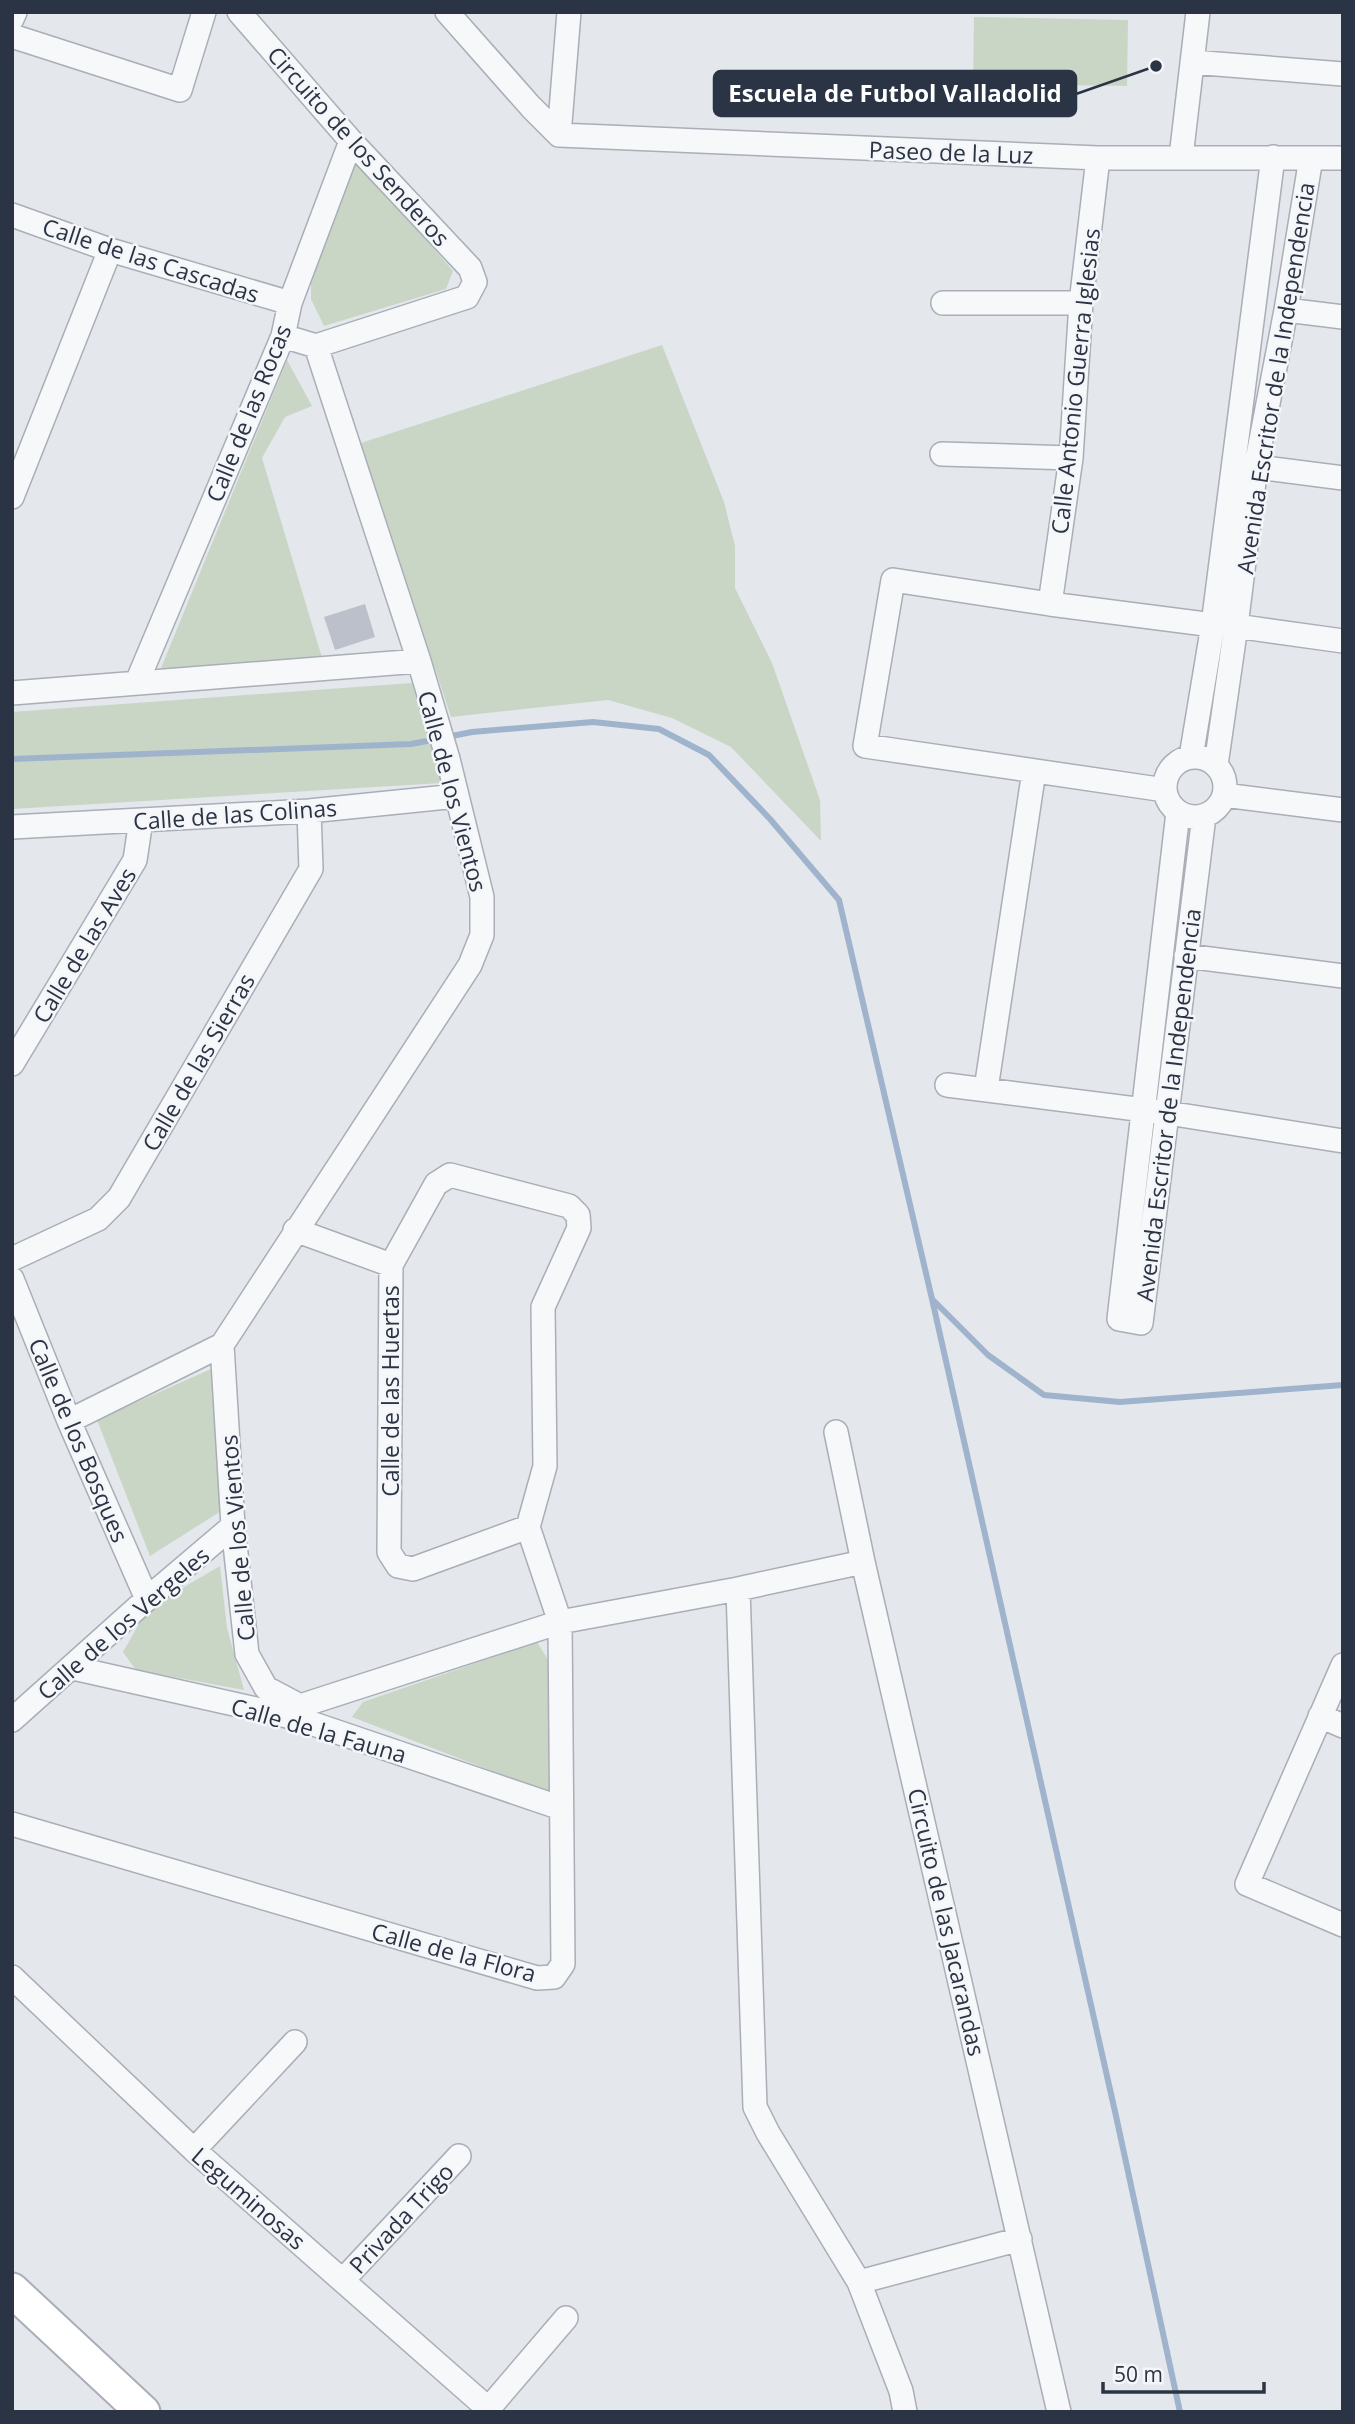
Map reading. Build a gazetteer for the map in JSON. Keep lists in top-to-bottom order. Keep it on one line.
{"streets":{"street":["Circuito de los Senderos","Paseo de la Luz","Calle de las Cascadas","Avenida Escritor de la Independencia","Calle Antonio Guerra Iglesias","Calle de las Rocas","Calle de los Vientos","Calle de las Colinas","Calle de las Aves","Calle de las Sierras","Calle de las Huertas","Calle de los Bosques","Calle de los Vergeles","Calle de la Fauna","Circuito de las Jacarandas","Calle de la Flora","Leguminosas","Privada Trigo"]},"crossings":[["Circuito de los Senderos","Calle de las Rocas"],["Circuito de los Senderos","Calle de los Vientos"],["Paseo de la Luz","Avenida Escritor de la Independencia"],["Paseo de la Luz","Calle Antonio Guerra Iglesias"],["Calle de las Cascadas","Calle de las Rocas"],["Calle de los Vientos","Calle de las Colinas"],["Calle de los Vientos","Calle de los Vergeles"],["Calle de los Vientos","Calle de la Fauna"],["Calle de las Colinas","Calle de las Aves"],["Calle de las Colinas","Calle de las Sierras"],["Calle de los Bosques","Calle de los Vergeles"],["Calle de los Vergeles","Calle de la Fauna"],["Calle de la Fauna","Calle de la Flora"],["Leguminosas","Privada Trigo"]],"places":["Escuela de Futbol Valladolid"],"scale_bar":"50 m"}
